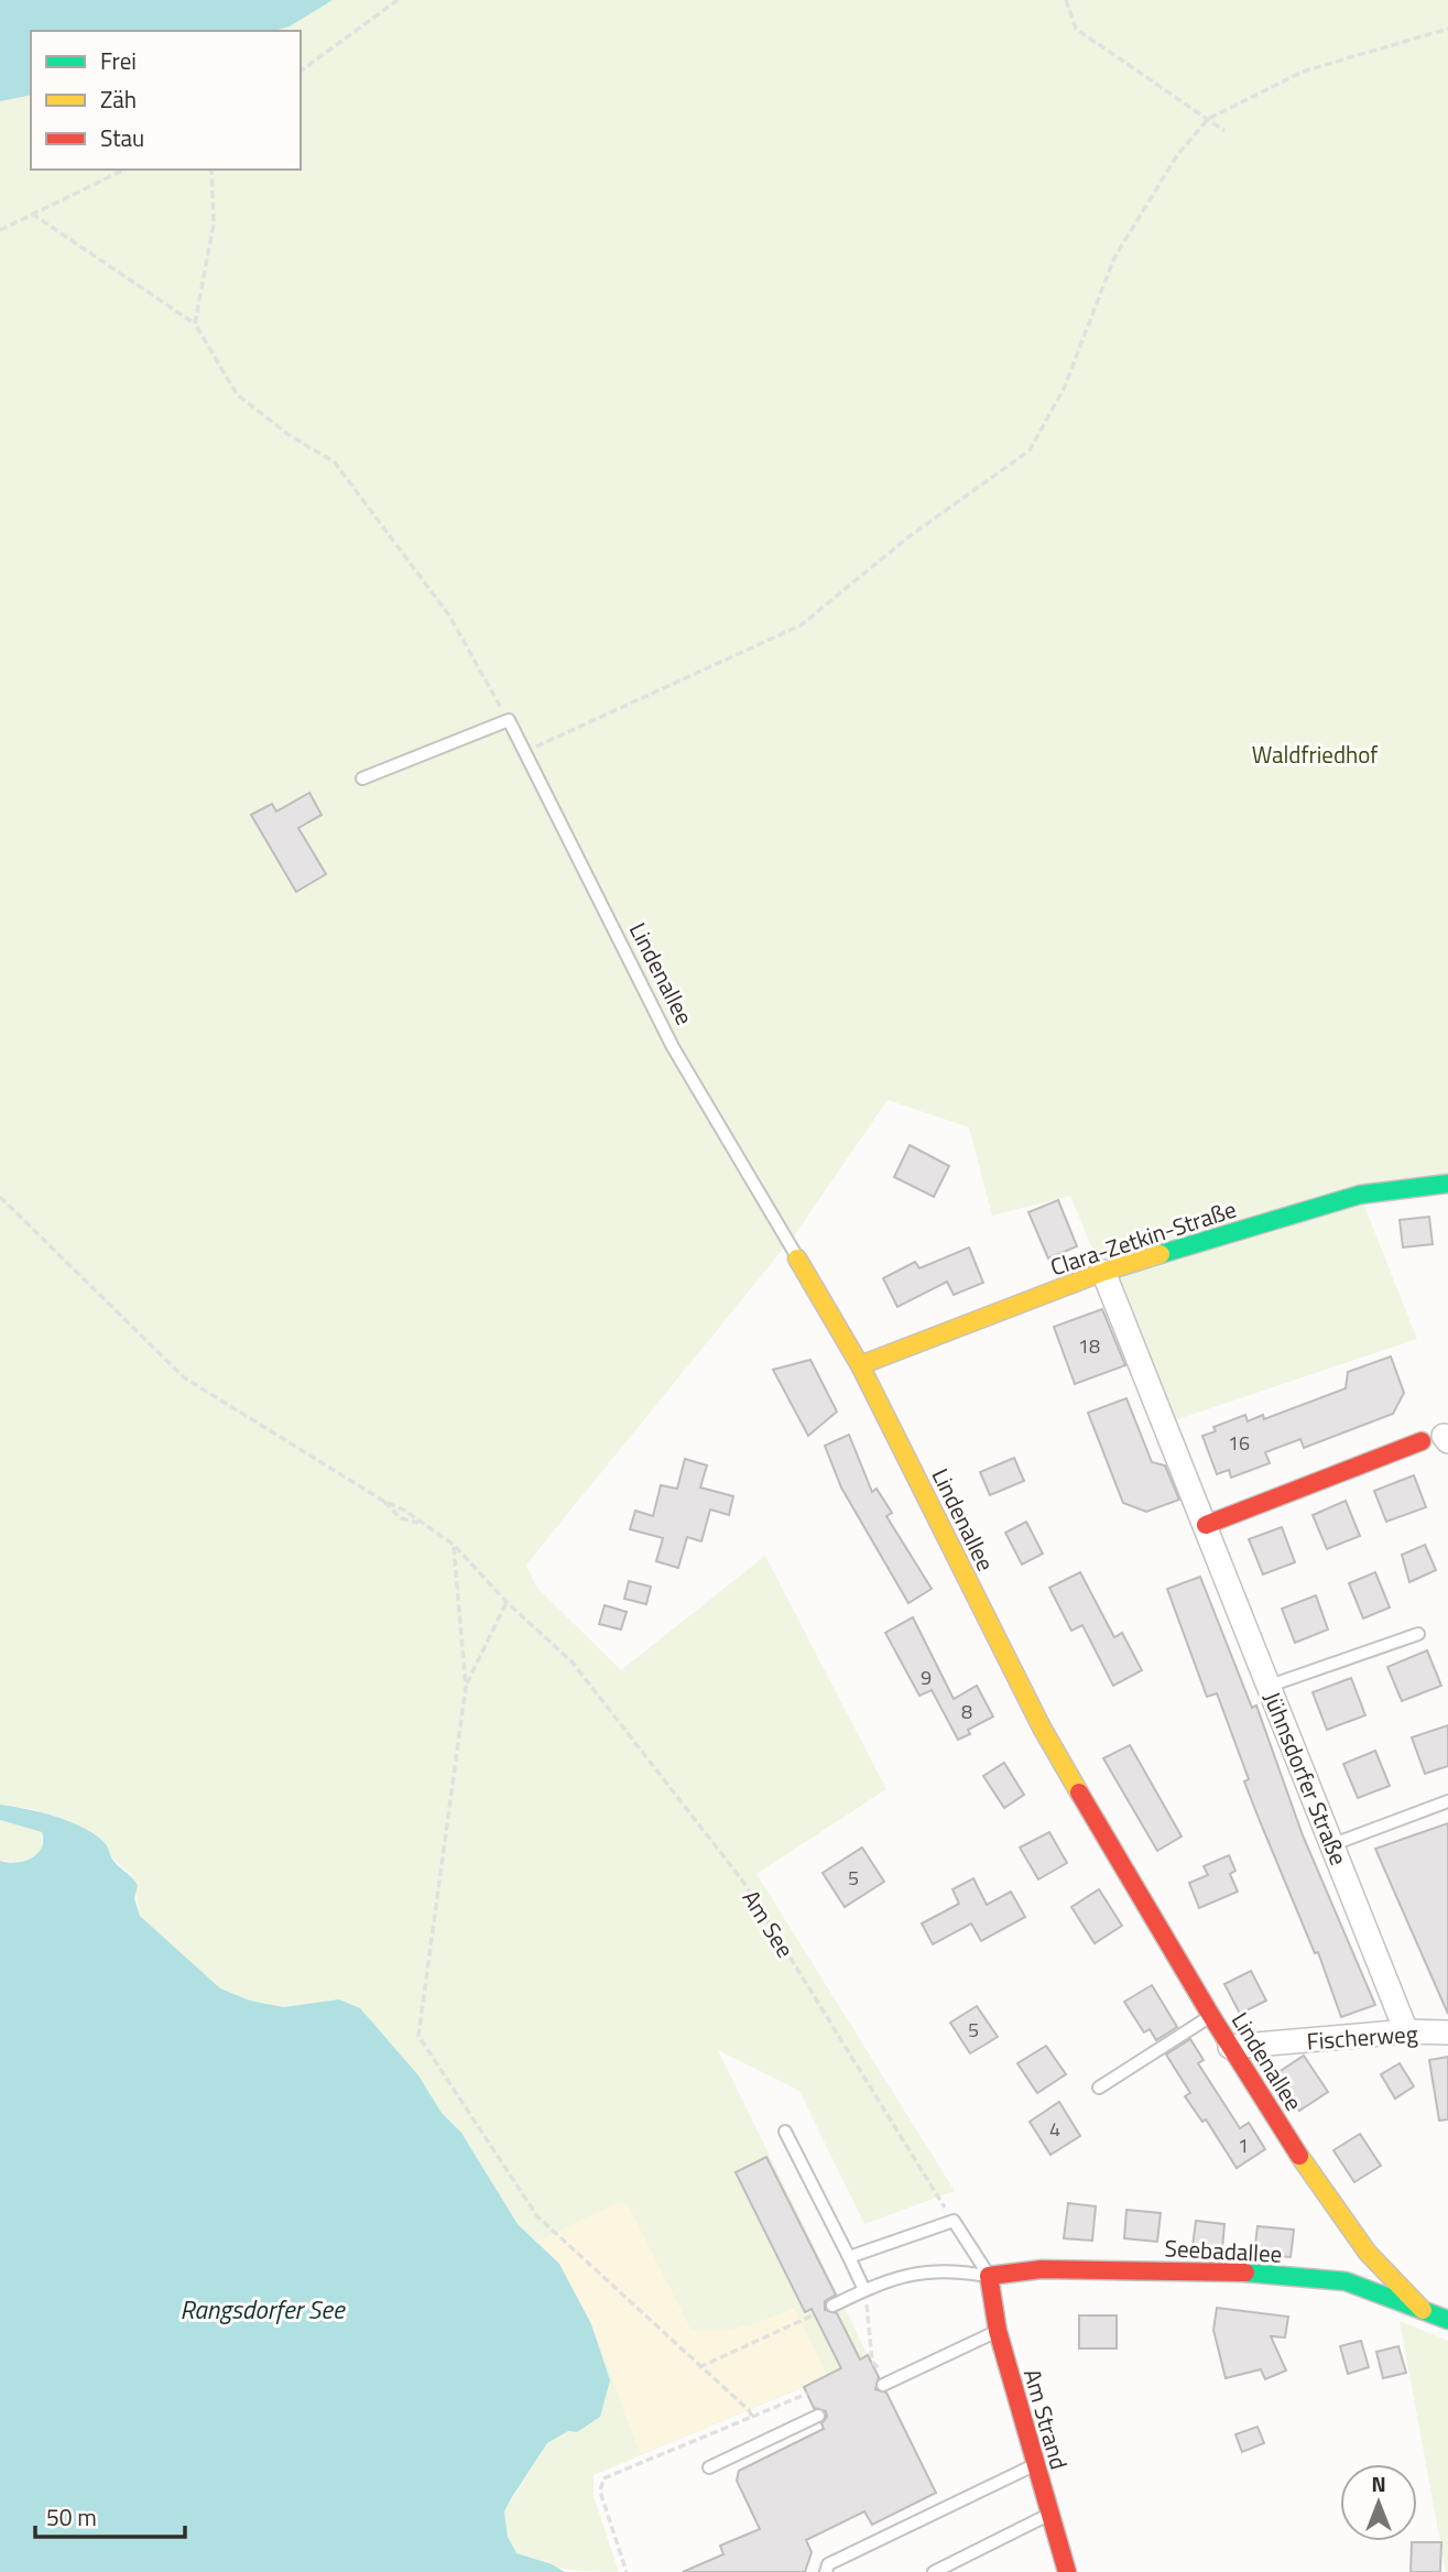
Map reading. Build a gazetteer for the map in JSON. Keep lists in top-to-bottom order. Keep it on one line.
{"streets":{"street":["Lindenallee","Clara-Zetkin-Straße","Jühnsdorfer Straße","Fischerweg","Seebadallee","Am Strand"],"path":["Am See"]},"crossings":[["Lindenallee","Clara-Zetkin-Straße"],["Lindenallee","Fischerweg"],["Lindenallee","Seebadallee"],["Clara-Zetkin-Straße","Jühnsdorfer Straße"],["Jühnsdorfer Straße","Fischerweg"],["Seebadallee","Am Strand"]],"water":["Rangsdorfer See"],"parks":["Waldfriedhof"],"house_numbers":["18","16","9","8","5","5","4","1"],"legend":["Frei","Zäh","Stau"],"scale_bar":"50 m","north":"top"}
